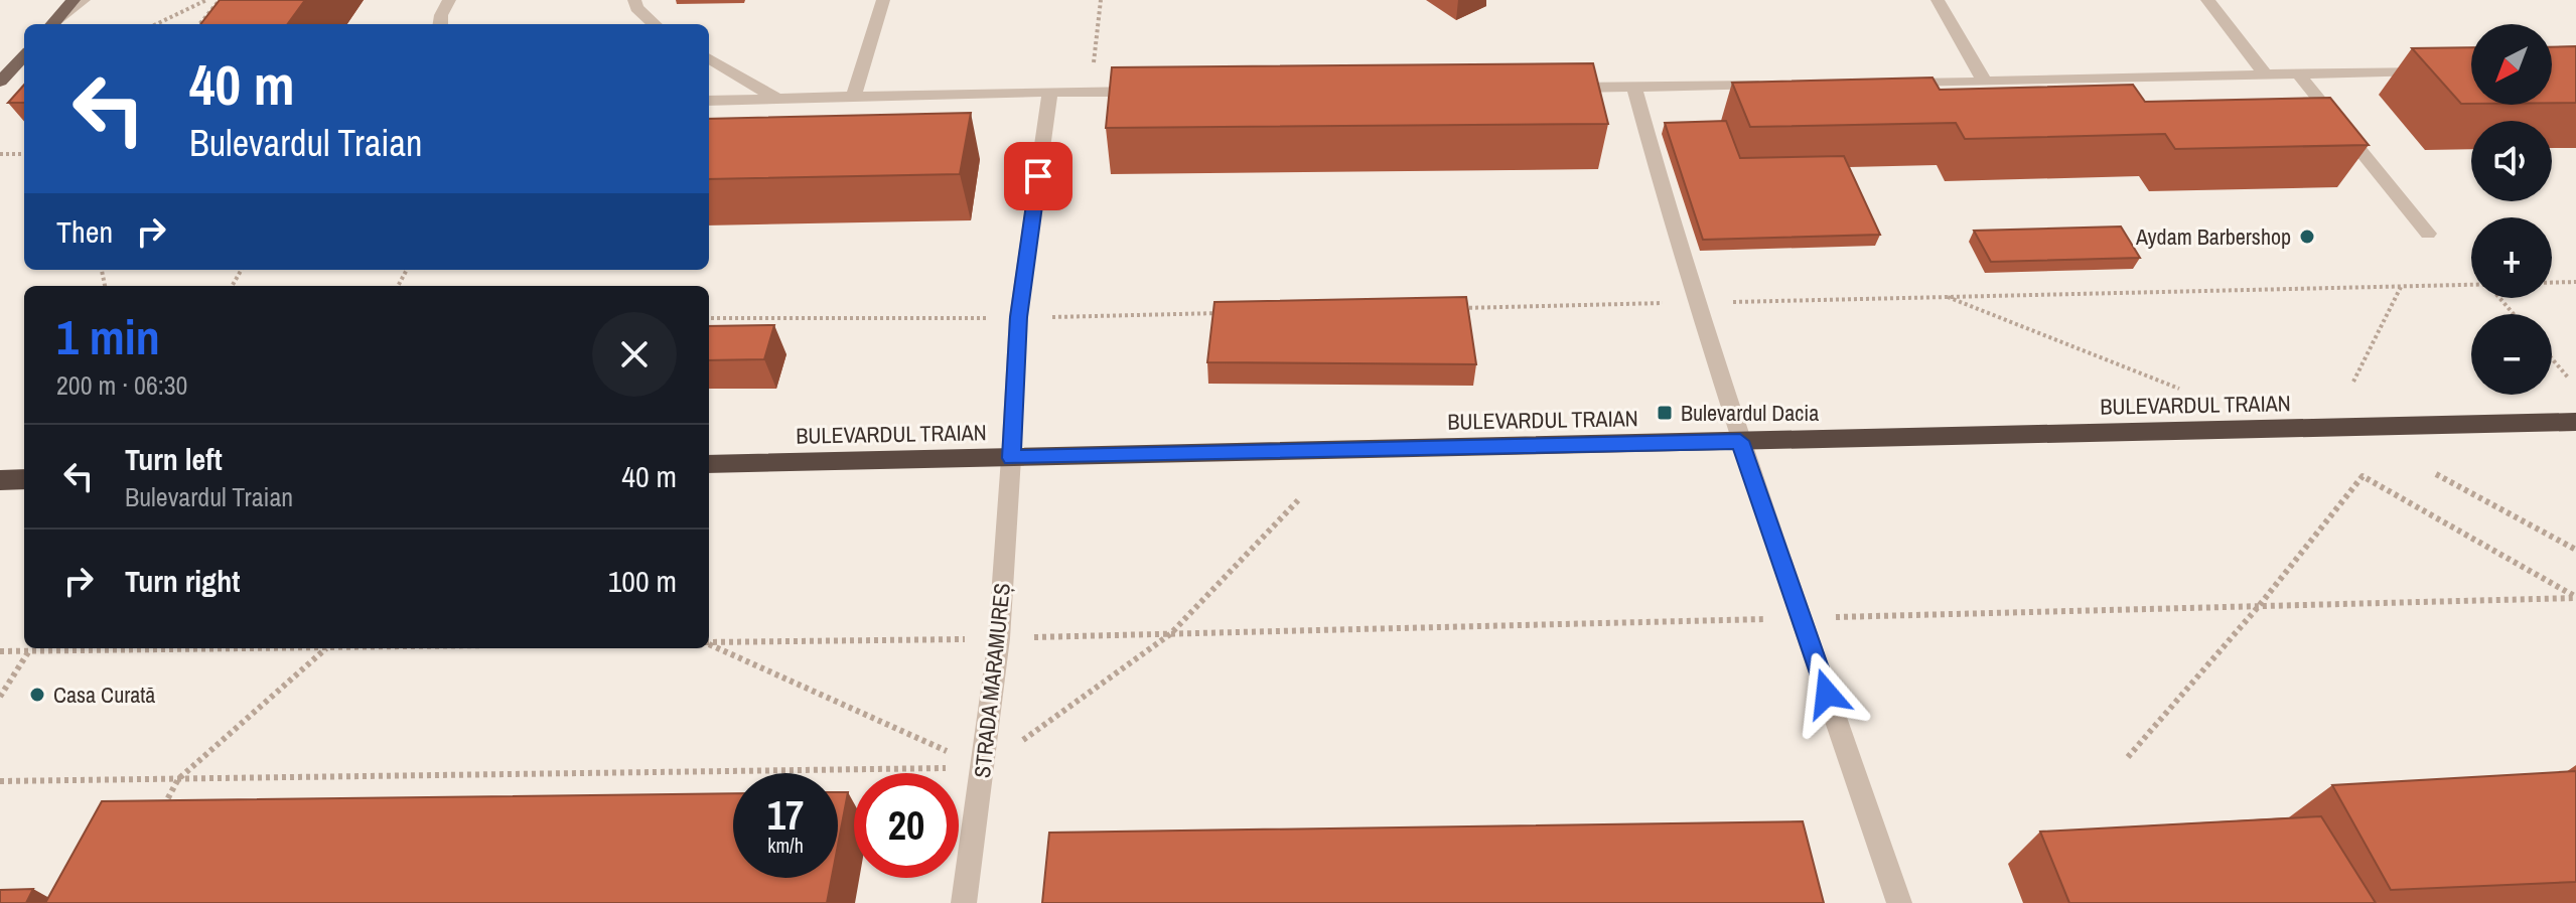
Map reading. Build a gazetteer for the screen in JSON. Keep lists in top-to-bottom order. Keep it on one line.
{"streets":{"highway":["BULEVARDUL TRAIAN"],"street":["STRADA MARAMUREȘ"]},"crossings":[["BULEVARDUL TRAIAN","STRADA MARAMUREȘ"]],"places":{"other":["Aydam Barbershop","Casa Curată"],"transit":["Bulevardul Dacia"]},"north":"bottom left","page":{"map_buttons":["+","−"],"turn":["40 m","Bulevardul Traian"],"then":"Then","heading":["1 min","200 m · 06:30"],"list":[{"name":"Turn left","note":"Bulevardul Traian","value":"40 m"},{"name":"Turn right","value":"100 m"}],"speed":"17 km/h","limit":"20"}}
